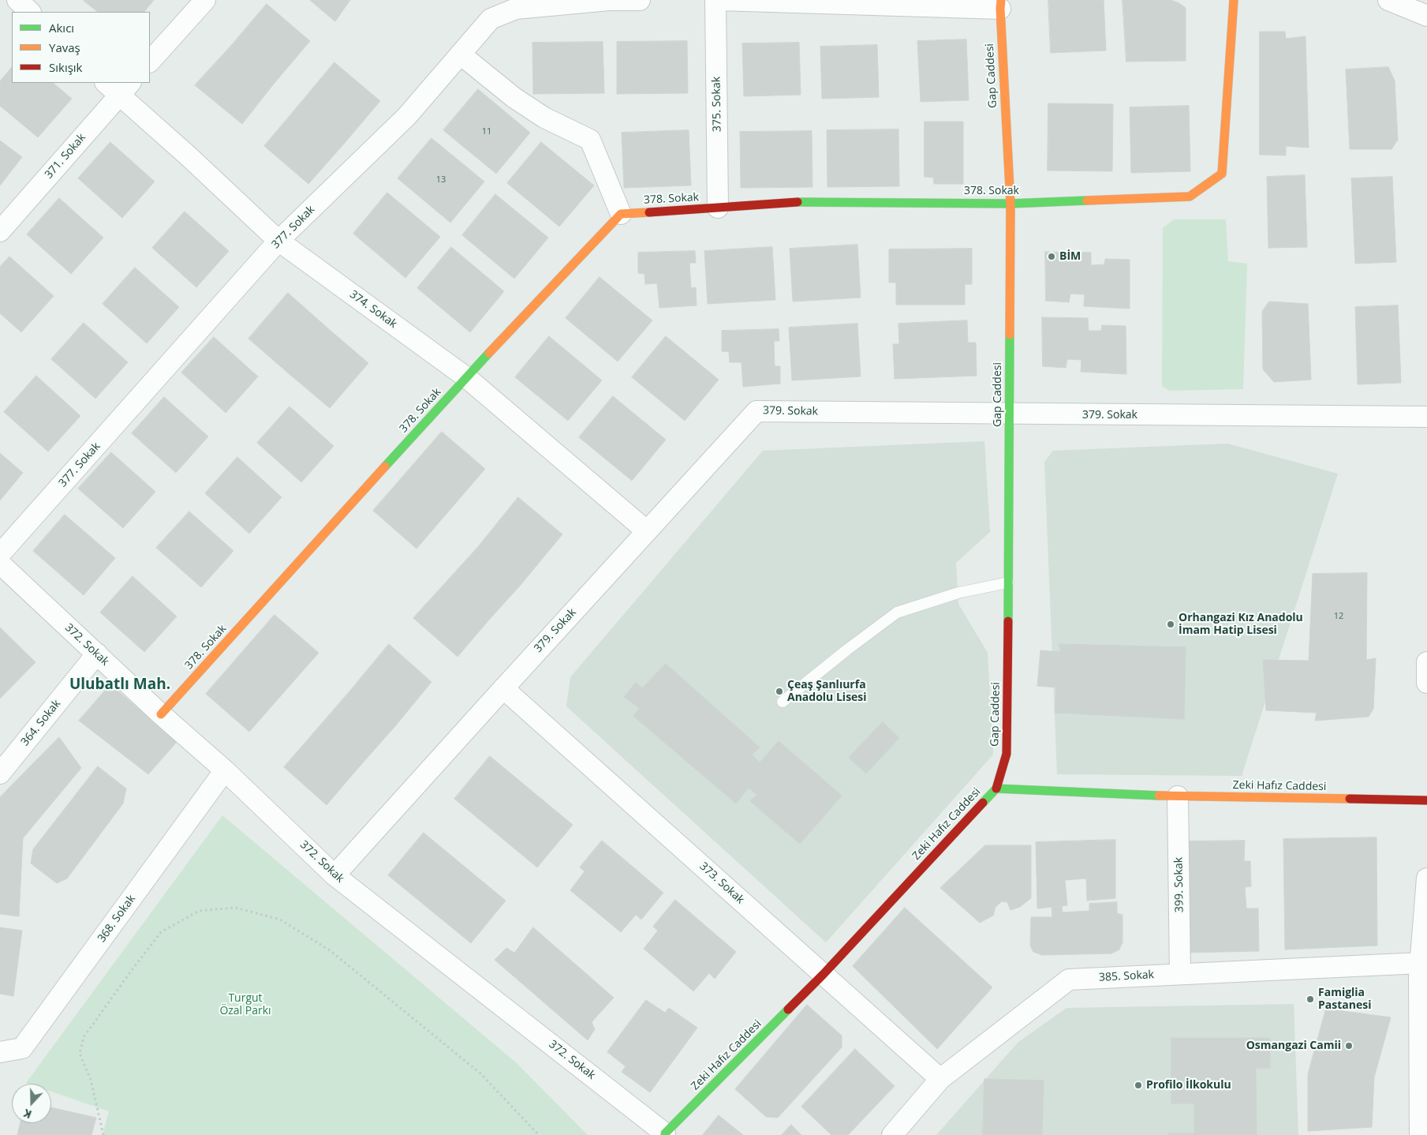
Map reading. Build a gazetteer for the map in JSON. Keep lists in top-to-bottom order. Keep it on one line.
{"streets":{"street":["Gap Caddesi","375. Sokak","371. Sokak","378. Sokak","377. Sokak","374. Sokak","379. Sokak","372. Sokak","364. Sokak","Zeki Hafız Caddesi","373. Sokak","399. Sokak","368. Sokak","385. Sokak"]},"crossings":[["Gap Caddesi","378. Sokak"],["Gap Caddesi","379. Sokak"],["Gap Caddesi","Zeki Hafız Caddesi"],["375. Sokak","378. Sokak"],["371. Sokak","374. Sokak"],["378. Sokak","374. Sokak"],["378. Sokak","372. Sokak"],["377. Sokak","374. Sokak"],["374. Sokak","379. Sokak"],["379. Sokak","372. Sokak"],["379. Sokak","373. Sokak"],["372. Sokak","364. Sokak"],["372. Sokak","Zeki Hafız Caddesi"],["372. Sokak","368. Sokak"],["Zeki Hafız Caddesi","373. Sokak"],["Zeki Hafız Caddesi","399. Sokak"],["373. Sokak","385. Sokak"],["399. Sokak","385. Sokak"]],"districts":["Ulubatlı Mah."],"parks":["Turgut Özal Parkı"],"places":["BİM","Orhangazi Kız Anadolu İmam Hatip Lisesi","Çeaş Şanlıurfa Anadolu Lisesi","Famiglia Pastanesi","Osmangazi Camii","Profilo İlkokulu"],"house_numbers":["11","13","12"],"legend":["Akıcı","Yavaş","Sıkışık"],"north":"bottom"}
